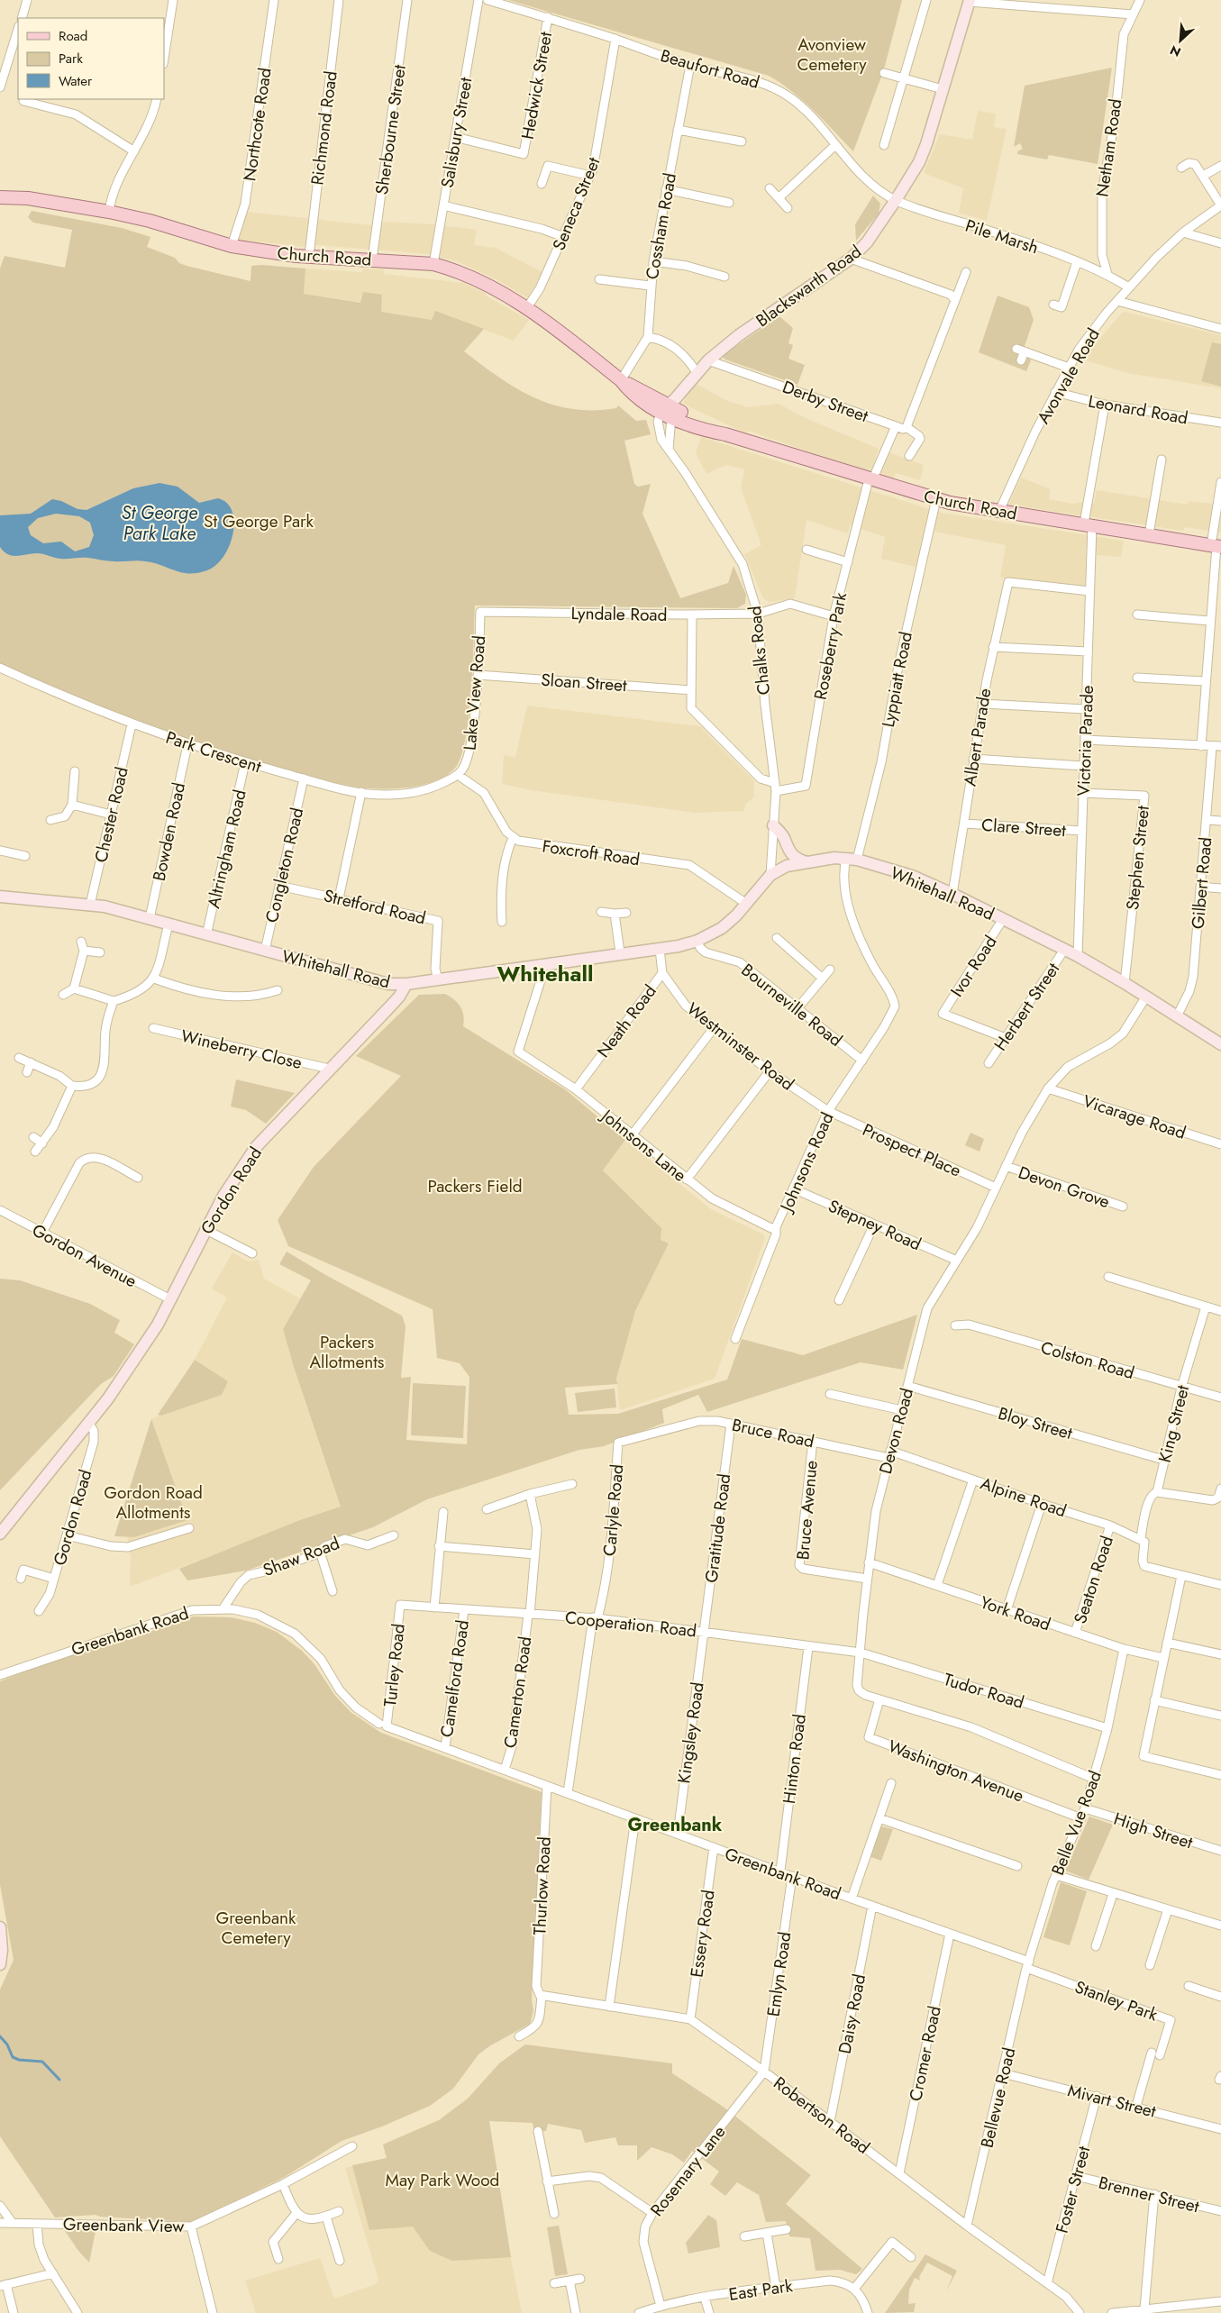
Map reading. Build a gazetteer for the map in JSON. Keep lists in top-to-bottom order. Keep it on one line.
{"streets":{"main road":["Church Road","Blackswarth Road","Whitehall Road","Gordon Road"],"street":["Beaufort Road","Hedwick Street","Northcote Road","Richmond Road","Sherbourne Street","Salisbury Street","Netham Road","Seneca Street","Cossham Road","Pile Marsh","Avonvale Road","Derby Street","Leonard Road","Lyndale Road","Roseberry Park","Chalks Road","Lyppiatt Road","Sloan Street","Lake View Road","Albert Parade","Victoria Parade","Park Crescent","Chester Road","Clare Street","Bowden Road","Altringham Road","Foxcroft Road","Stephen Street","Congleton Road","Gilbert Road","Stretford Road","Ivor Road","Bourneville Road","Herbert Street","Neath Road","Westminster Road","Wineberry Close","Vicarage Road","Johnsons Lane","Prospect Place","Johnsons Road","Devon Grove","Stepney Road","Gordon Avenue","Colston Road","Bloy Street","King Street","Devon Road","Bruce Road","Alpine Road","Carlyle Road","Bruce Avenue","Gratitude Road","Shaw Road","Seaton Road","York Road","Cooperation Road","Greenbank Road","Turley Road","Camelford Road","Tudor Road","Camerton Road","Kingsley Road","Hinton Road","Washington Avenue","Belle Vue Road","High Street","Thurlow Road","Essery Road","Emlyn Road","Stanley Park","Daisy Road","Cromer Road","Bellevue Road","Mivart Street","Robertson Road","Rosemary Lane","Foster Street","Brenner Street","Greenbank View","East Park"]},"crossings":[["Beaufort Road","Hedwick Street"],["Beaufort Road","Seneca Street"],["Beaufort Road","Cossham Road"],["Beaufort Road","Pile Marsh"],["Beaufort Road","Blackswarth Road"],["Hedwick Street","Salisbury Street"],["Northcote Road","Church Road"],["Richmond Road","Church Road"],["Sherbourne Street","Church Road"],["Salisbury Street","Church Road"],["Netham Road","Pile Marsh"],["Seneca Street","Church Road"],["Cossham Road","Church Road"],["Cossham Road","Blackswarth Road"],["Cossham Road","Chalks Road"],["Pile Marsh","Blackswarth Road"],["Church Road","Blackswarth Road"],["Church Road","Avonvale Road"],["Church Road","Roseberry Park"],["Church Road","Chalks Road"],["Church Road","Lyppiatt Road"],["Church Road","Victoria Parade"],["Blackswarth Road","Derby Street"],["Blackswarth Road","Chalks Road"],["Avonvale Road","Leonard Road"],["Derby Street","Roseberry Park"],["Leonard Road","Victoria Parade"],["Lyndale Road","Roseberry Park"],["Lyndale Road","Chalks Road"],["Lyndale Road","Lake View Road"],["Roseberry Park","Chalks Road"],["Chalks Road","Whitehall Road"],["Lyppiatt Road","Whitehall Road"],["Lyppiatt Road","Johnsons Road"],["Sloan Street","Lake View Road"],["Lake View Road","Park Crescent"],["Albert Parade","Victoria Parade"],["Albert Parade","Clare Street"],["Albert Parade","Whitehall Road"],["Victoria Parade","Clare Street"],["Victoria Parade","Stephen Street"],["Victoria Parade","Whitehall Road"],["Park Crescent","Chester Road"],["Park Crescent","Bowden Road"],["Park Crescent","Altringham Road"],["Park Crescent","Congleton Road"],["Chester Road","Whitehall Road"],["Bowden Road","Whitehall Road"],["Altringham Road","Whitehall Road"],["Foxcroft Road","Whitehall Road"],["Stephen Street","Whitehall Road"],["Congleton Road","Whitehall Road"],["Congleton Road","Stretford Road"],["Gilbert Road","Whitehall Road"],["Whitehall Road","Stretford Road"],["Whitehall Road","Ivor Road"],["Whitehall Road","Bourneville Road"],["Whitehall Road","Herbert Street"],["Whitehall Road","Neath Road"],["Whitehall Road","Johnsons Lane"],["Whitehall Road","Gordon Road"],["Whitehall Road","Devon Road"],["Ivor Road","Herbert Street"],["Bourneville Road","Johnsons Road"],["Neath Road","Westminster Road"],["Neath Road","Johnsons Lane"],["Westminster Road","Prospect Place"],["Westminster Road","Johnsons Road"],["Wineberry Close","Gordon Road"],["Vicarage Road","Devon Road"],["Johnsons Lane","Johnsons Road"],["Prospect Place","Johnsons Road"],["Prospect Place","Devon Road"],["Johnsons Road","Stepney Road"],["Devon Grove","Devon Road"],["Gordon Road","Gordon Avenue"],["Stepney Road","Devon Road"],["Colston Road","King Street"],["Bloy Street","King Street"],["Bloy Street","Devon Road"],["King Street","Alpine Road"],["Devon Road","Bruce Road"],["Devon Road","Alpine Road"],["Devon Road","Bruce Avenue"],["Devon Road","York Road"],["Devon Road","Cooperation Road"],["Devon Road","Tudor Road"],["Devon Road","Washington Avenue"],["Devon Road","Belle Vue Road"],["Bruce Road","Alpine Road"],["Bruce Road","Carlyle Road"],["Bruce Road","Bruce Avenue"],["Bruce Road","Gratitude Road"],["Alpine Road","Seaton Road"],["Carlyle Road","Cooperation Road"],["Carlyle Road","Greenbank Road"],["Gratitude Road","Cooperation Road"],["Gratitude Road","Kingsley Road"],["Shaw Road","Greenbank Road"],["Seaton Road","York Road"],["York Road","Belle Vue Road"],["Cooperation Road","Turley Road"],["Cooperation Road","Camelford Road"],["Cooperation Road","Tudor Road"],["Cooperation Road","Camerton Road"],["Cooperation Road","Kingsley Road"],["Cooperation Road","Hinton Road"],["Greenbank Road","Turley Road"],["Greenbank Road","Camelford Road"],["Greenbank Road","Camerton Road"],["Greenbank Road","Kingsley Road"],["Greenbank Road","Hinton Road"],["Greenbank Road","Belle Vue Road"],["Greenbank Road","Thurlow Road"],["Greenbank Road","Essery Road"],["Greenbank Road","Emlyn Road"],["Greenbank Road","Stanley Park"],["Greenbank Road","Daisy Road"],["Greenbank Road","Cromer Road"],["Greenbank Road","Bellevue Road"],["Tudor Road","Belle Vue Road"],["Washington Avenue","Belle Vue Road"],["Belle Vue Road","High Street"],["Belle Vue Road","Stanley Park"],["Belle Vue Road","Bellevue Road"],["Thurlow Road","Robertson Road"],["Essery Road","Robertson Road"],["Emlyn Road","Robertson Road"],["Emlyn Road","Rosemary Lane"],["Stanley Park","Bellevue Road"],["Stanley Park","Mivart Street"],["Daisy Road","Robertson Road"],["Cromer Road","Robertson Road"],["Bellevue Road","Mivart Street"],["Bellevue Road","Robertson Road"],["Mivart Street","Foster Street"],["Robertson Road","Rosemary Lane"],["Robertson Road","Foster Street"],["Rosemary Lane","East Park"],["Foster Street","Brenner Street"]],"districts":["Whitehall","Greenbank"],"water":["St George Park Lake"],"parks":["Avonview Cemetery","St George Park","Packers Field","Packers Allotments","Gordon Road Allotments","Greenbank Cemetery","May Park Wood"],"legend":["Road","Park","Water"],"north":"bottom left"}
